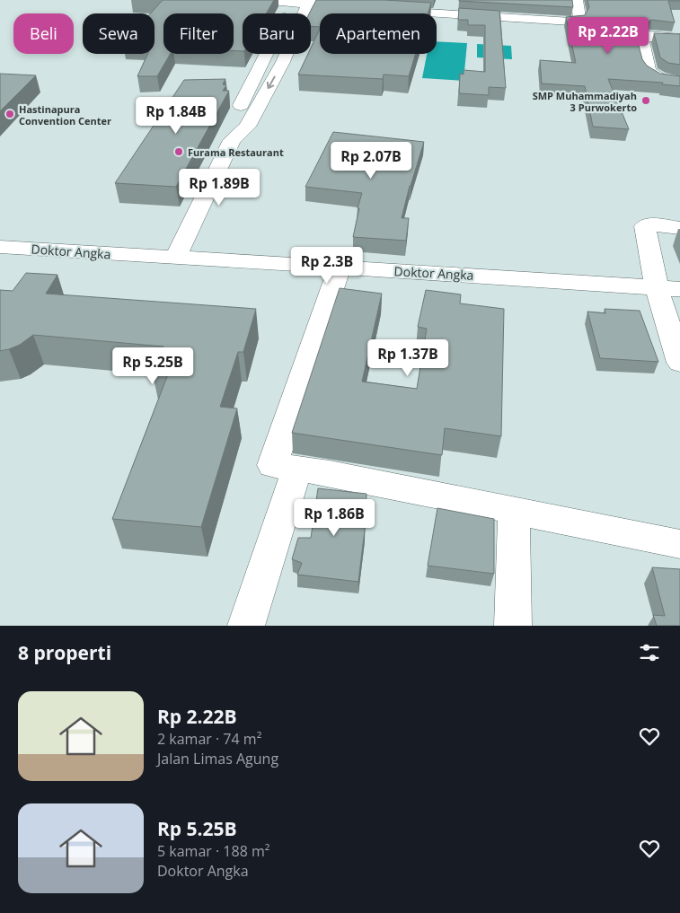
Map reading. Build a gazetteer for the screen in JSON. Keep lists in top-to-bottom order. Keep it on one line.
{"streets":{"street":["Doktor Angka"]},"places":["SMP Muhammadiyah 3 Purwokerto","Hastinapura Convention Center","Furama Restaurant"],"page":{"chip":["Beli","Sewa","Filter","Baru","Apartemen"],"price":["Rp 2.22B","Rp 1.84B","Rp 2.07B","Rp 1.89B","Rp 2.3B","Rp 1.37B","Rp 5.25B","Rp 1.86B"],"heading":"8 properti","list":[{"name":"Rp 2.22B","note":"2 kamar · 74 m² · Jalan Limas Agung"},{"name":"Rp 5.25B","note":"5 kamar · 188 m² · Doktor Angka"}]}}
